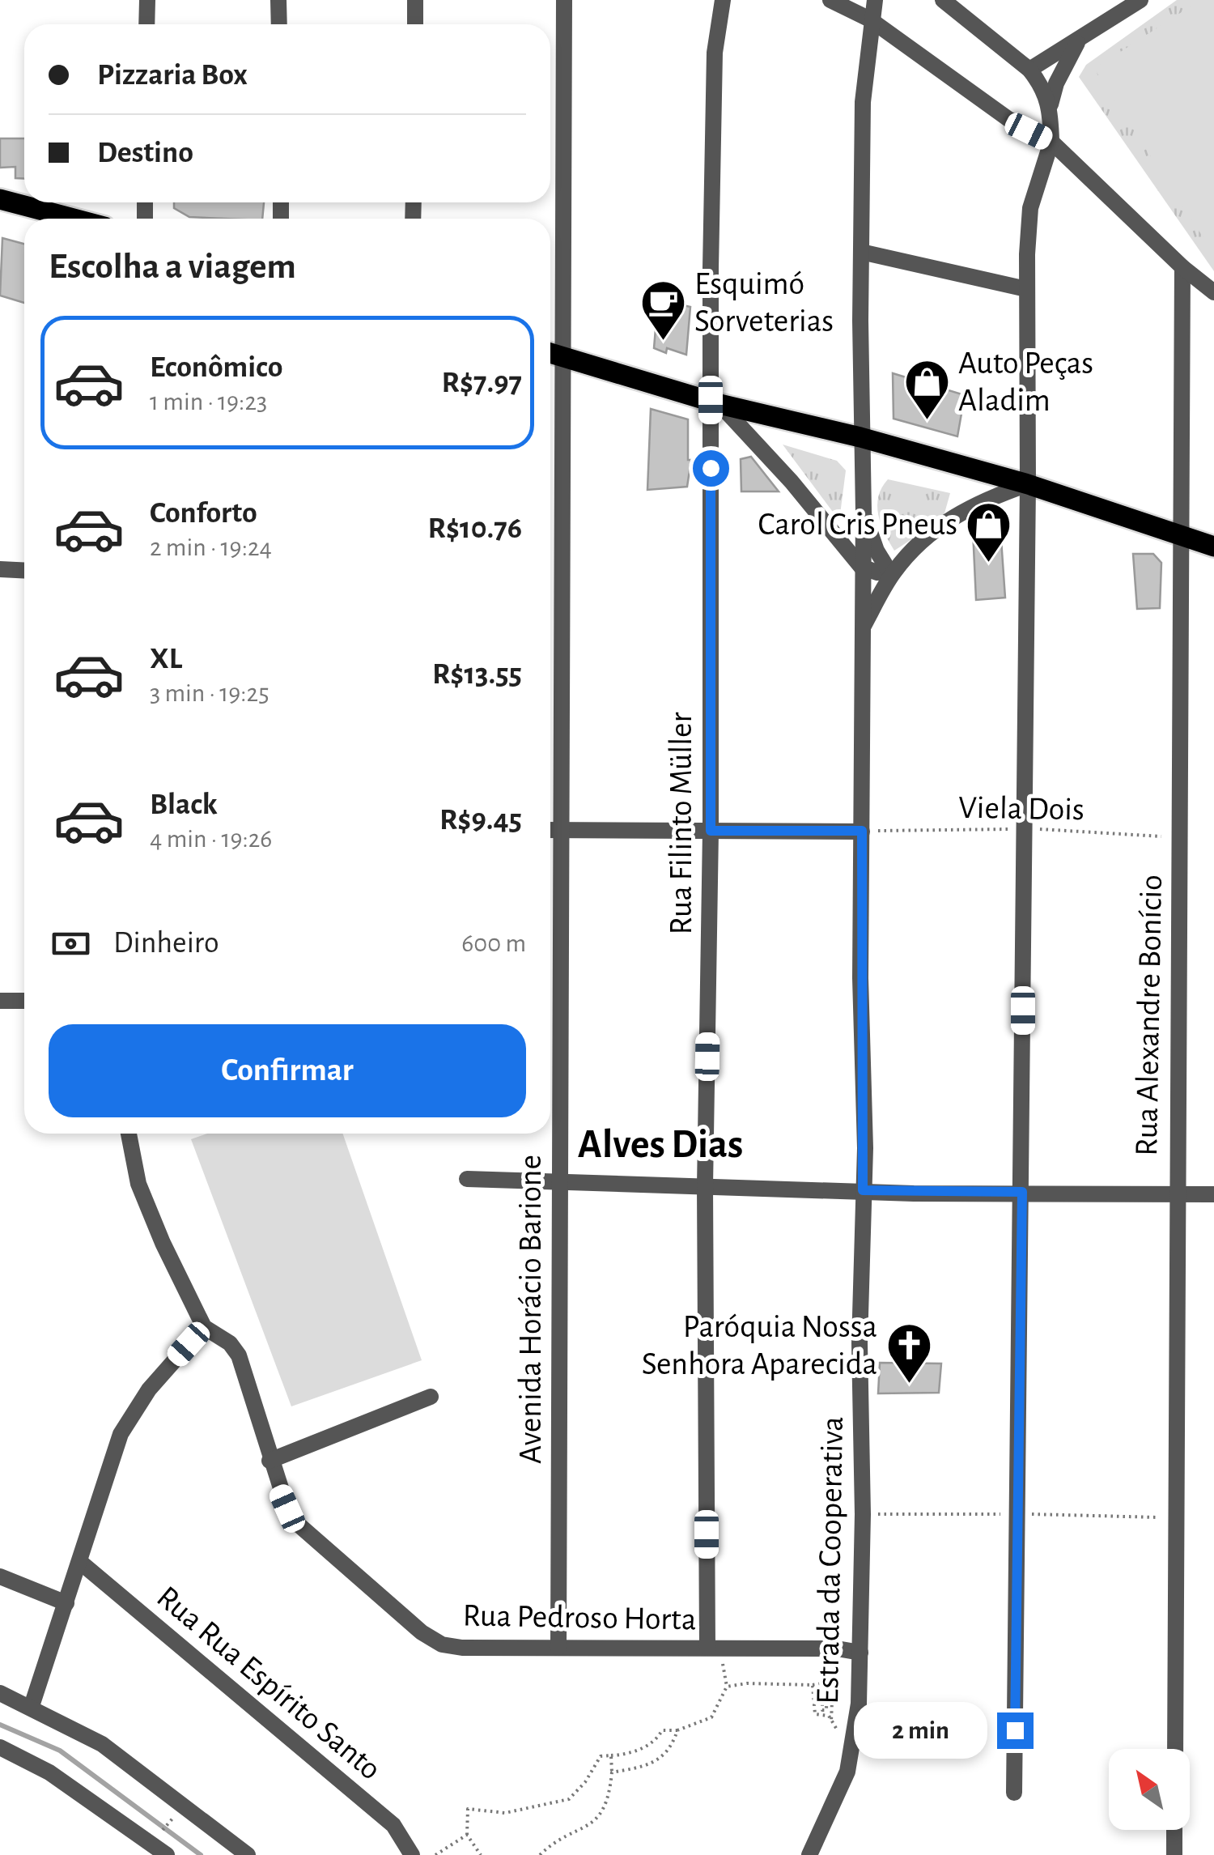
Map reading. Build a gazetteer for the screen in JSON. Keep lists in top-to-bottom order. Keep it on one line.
{"streets":{"street":["Rua Filinto Müller","Rua Alexandre Bonício","Avenida Horácio Barione","Estrada da Cooperativa","Rua Pedroso Horta","Rua Rua Espírito Santo"],"path":["Viela Dois"]},"crossings":[["Viela Dois","Rua Alexandre Bonício"],["Viela Dois","Estrada da Cooperativa"],["Rua Filinto Müller","Rua Pedroso Horta"],["Avenida Horácio Barione","Rua Pedroso Horta"],["Estrada da Cooperativa","Rua Pedroso Horta"]],"districts":["Alves Dias"],"places":{"cafe":["Esquimó Sorveterias"],"shop":["Auto Peças Aladim","Carol Cris Pneus"],"church":["Paróquia Nossa Senhora Aparecida"]},"north":"top left","page":{"banner":["Pizzaria Box","Destino"],"heading":"Escolha a viagem","list":[{"name":"Econômico","note":"1 min · 19:23","value":"R$7.97"},{"name":"Conforto","note":"2 min · 19:24","value":"R$10.76"},{"name":"XL","note":"3 min · 19:25","value":"R$13.55"},{"name":"Black","note":"4 min · 19:26","value":"R$9.45"}],"pay":["Dinheiro","600 m"],"buttons":"Confirmar","bubble":"2 min"}}
